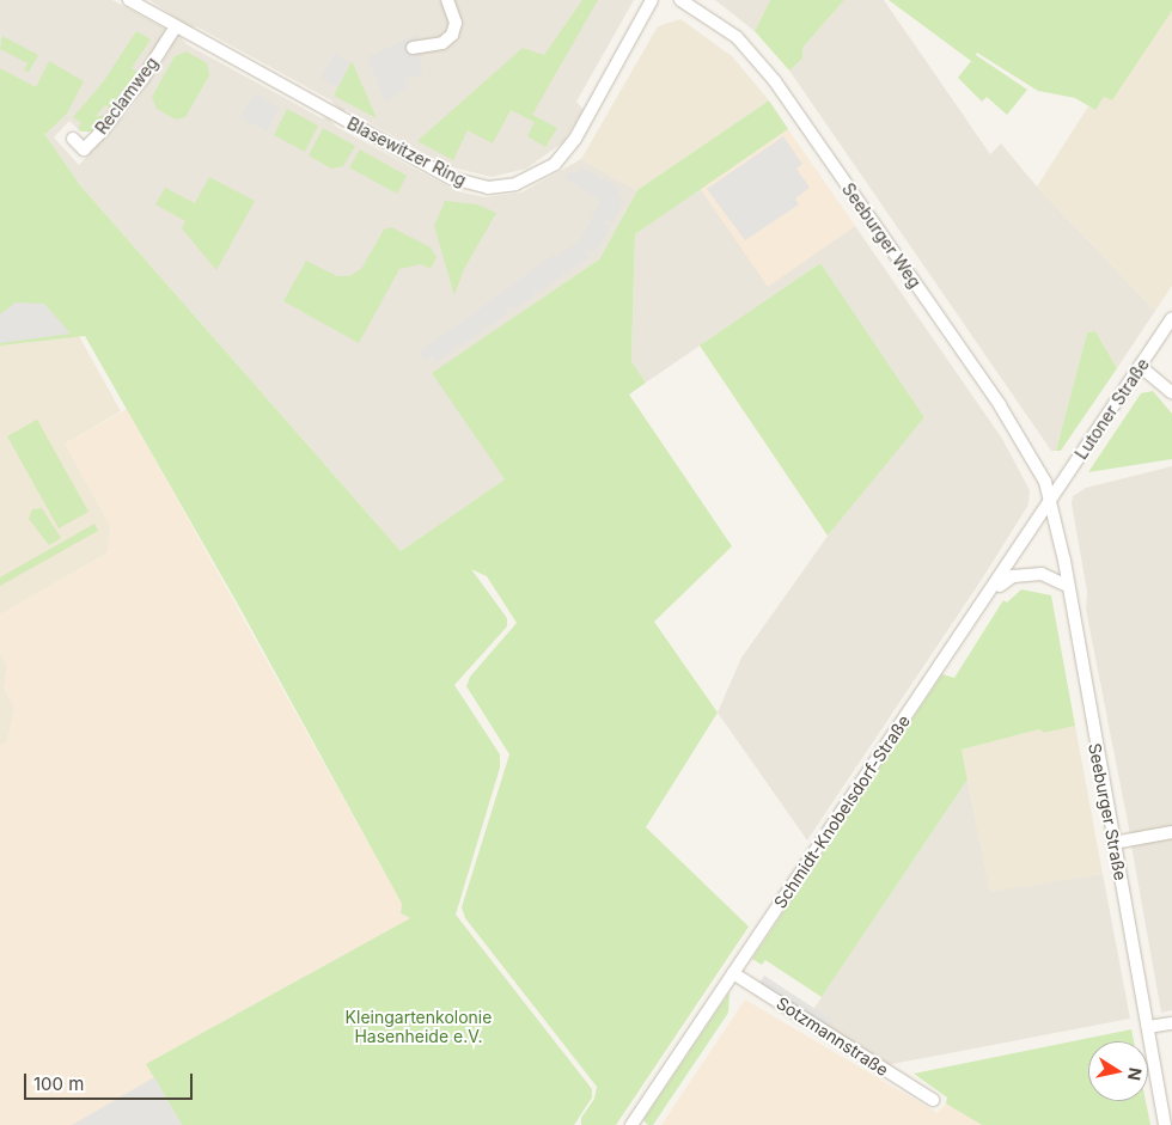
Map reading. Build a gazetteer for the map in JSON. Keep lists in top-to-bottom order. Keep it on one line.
{"streets":{"street":["Reclamweg","Blasewitzer Ring","Seeburger Weg","Lutoner Straße","Schmidt-Knobelsdorf-Straße","Seeburger Straße","Sotzmannstraße"]},"crossings":[["Reclamweg","Blasewitzer Ring"],["Seeburger Weg","Lutoner Straße"],["Seeburger Weg","Schmidt-Knobelsdorf-Straße"],["Seeburger Weg","Seeburger Straße"],["Lutoner Straße","Schmidt-Knobelsdorf-Straße"],["Lutoner Straße","Seeburger Straße"],["Schmidt-Knobelsdorf-Straße","Seeburger Straße"],["Schmidt-Knobelsdorf-Straße","Sotzmannstraße"]],"parks":["Kleingartenkolonie Hasenheide e.V."],"scale_bar":"100 m","north":"right"}
